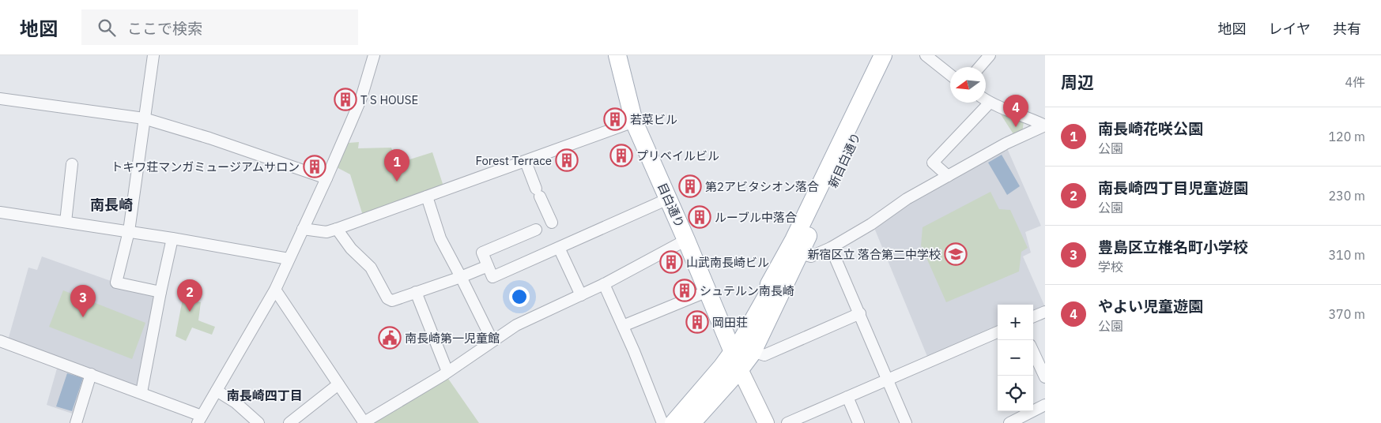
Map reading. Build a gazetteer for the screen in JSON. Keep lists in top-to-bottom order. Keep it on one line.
{"streets":{"main road":["新目白通り","目白通り"]},"crossings":[["新目白通り","目白通り"]],"districts":["南長崎","南長崎四丁目"],"places":{"building":["T S HOUSE","若菜ビル","プリベイルビル","Forest Terrace","トキワ荘マンガミュージアムサロン","第2アビタシオン落合","ルーブル中落合","山武南長崎ビル","シュテルン南長崎","岡田荘"],"school or university":["新宿区立 落合第二中学校"],"public building":["南長崎第一児童館"]},"north":"left","page":{"header":"地図","search":"ここで検索","nav":["地図","レイヤ","共有"],"heading":["周辺","4件"],"pins":["4","1","2","3"],"list":[{"mark":"1","name":"南長崎花咲公園","note":"公園","value":"120 m"},{"mark":"2","name":"南長崎四丁目児童遊園","note":"公園","value":"230 m"},{"mark":"3","name":"豊島区立椎名町小学校","note":"学校","value":"310 m"},{"mark":"4","name":"やよい児童遊園","note":"公園","value":"370 m"}],"map_buttons":["+","−"]}}
